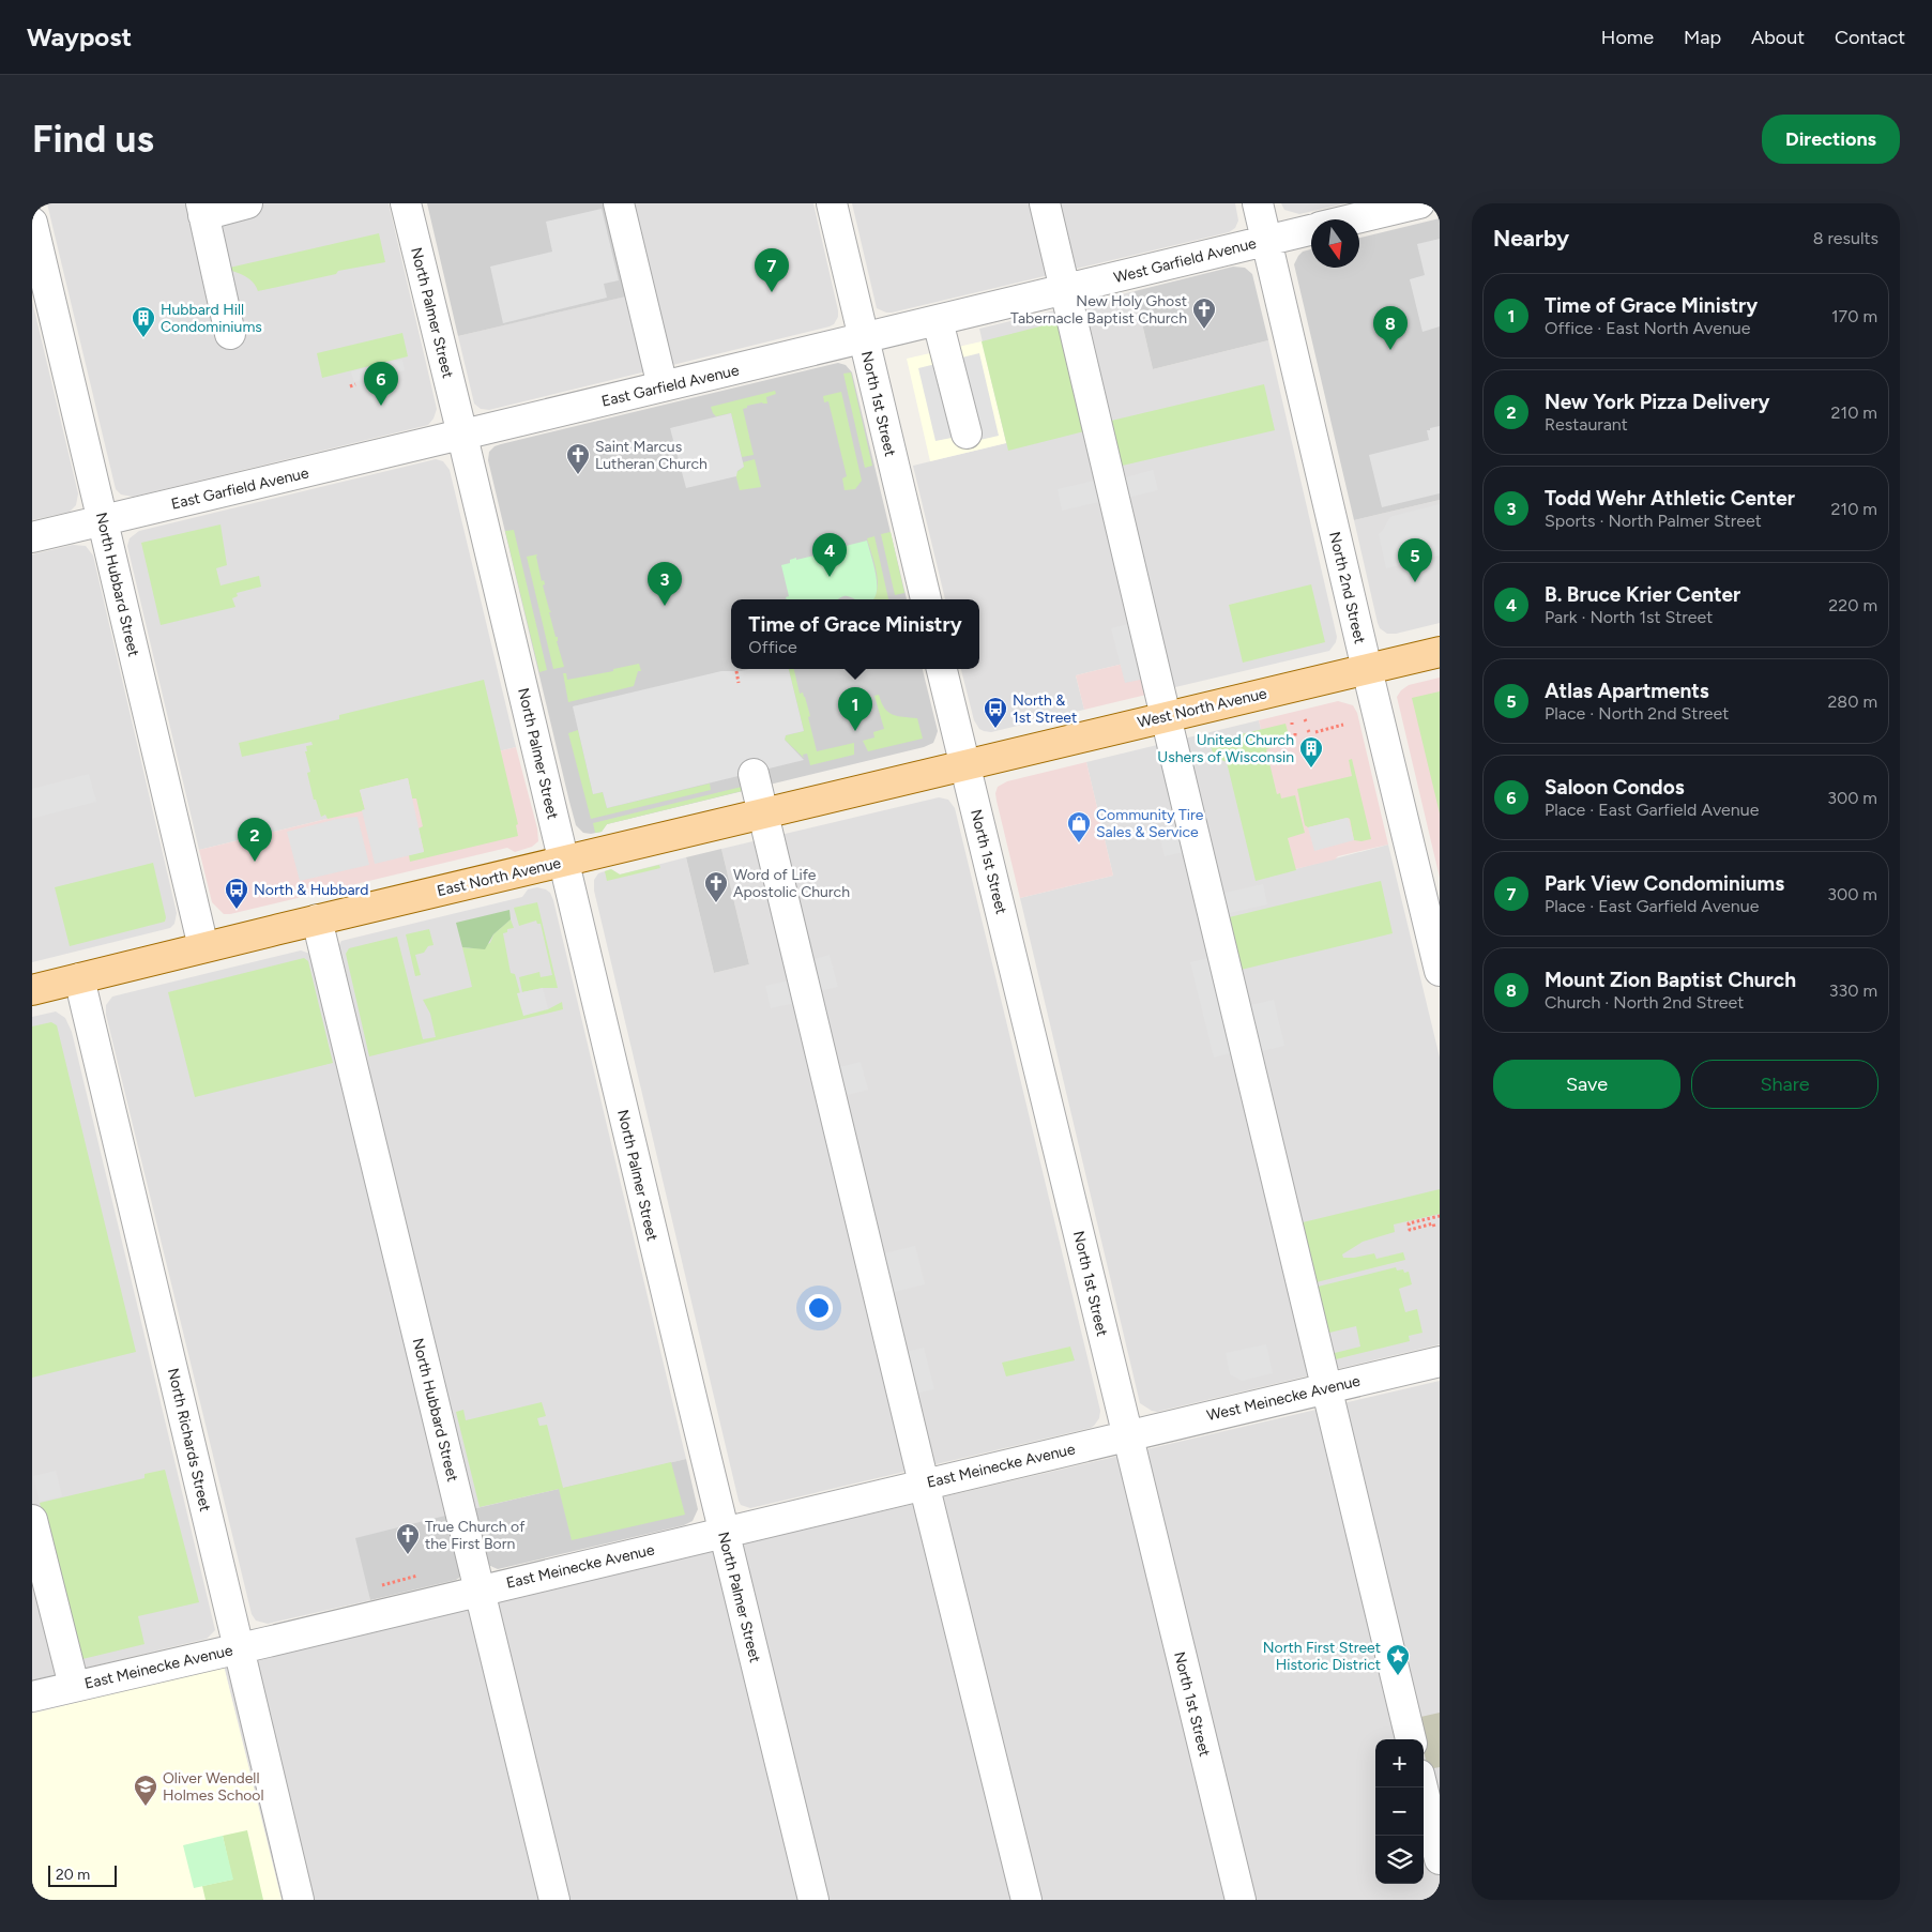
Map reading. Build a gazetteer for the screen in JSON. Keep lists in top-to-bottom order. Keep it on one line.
{"streets":{"main road":["West North Avenue","East North Avenue"],"street":["West Garfield Avenue","North Palmer Street","East Garfield Avenue","North 1st Street","North Hubbard Street","North 2nd Street","West Meinecke Avenue","North Richards Street","East Meinecke Avenue"]},"crossings":[["West Garfield Avenue","East Garfield Avenue"],["West Garfield Avenue","North 1st Street"],["West Garfield Avenue","North 2nd Street"],["North Palmer Street","East Garfield Avenue"],["North Palmer Street","East North Avenue"],["North Palmer Street","East Meinecke Avenue"],["East Garfield Avenue","North 1st Street"],["East Garfield Avenue","North Hubbard Street"],["North 1st Street","West North Avenue"],["North 1st Street","East North Avenue"],["North 1st Street","West Meinecke Avenue"],["North 1st Street","East Meinecke Avenue"],["North Hubbard Street","East North Avenue"],["North Hubbard Street","East Meinecke Avenue"],["North 2nd Street","West North Avenue"],["West North Avenue","East North Avenue"],["East North Avenue","North Richards Street"],["West Meinecke Avenue","East Meinecke Avenue"],["North Richards Street","East Meinecke Avenue"]],"places":{"church":["New Holy Ghost Tabernacle Baptist Church","Saint Marcus Lutheran Church","Word of Life Apostolic Church","True Church of the First Born"],"building":["Hubbard Hill Condominiums","United Church Ushers of Wisconsin"],"bus stop":["North & 1st Street","North & Hubbard"],"shop":["Community Tire Sales & Service"],"place":["North First Street Historic District"],"school or university":["Oliver Wendell Holmes School"]},"scale_bar":"20 m","north":"bottom","page":{"header":"Waypost","nav":["Home","Map","About","Contact"],"buttons":["Directions",["Save","Share"]],"title":"Find us","heading":["Nearby","8 results"],"pins":["7","8","6","4","5","3","1","2"],"list":[{"mark":"1","name":"Time of Grace Ministry","note":"Office · East North Avenue","value":"170 m"},{"mark":"2","name":"New York Pizza Delivery","note":"Restaurant","value":"210 m"},{"mark":"3","name":"Todd Wehr Athletic Center","note":"Sports · North Palmer Street","value":"210 m"},{"mark":"4","name":"B. Bruce Krier Center","note":"Park · North 1st Street","value":"220 m"},{"mark":"5","name":"Atlas Apartments","note":"Place · North 2nd Street","value":"280 m"},{"mark":"6","name":"Saloon Condos","note":"Place · East Garfield Avenue","value":"300 m"},{"mark":"7","name":"Park View Condominiums","note":"Place · East Garfield Avenue","value":"300 m"},{"mark":"8","name":"Mount Zion Baptist Church","note":"Church · North 2nd Street","value":"330 m"}],"popup":["Time of Grace Ministry","Office"],"map_buttons":["+","−"],"scale":"20 m"}}
